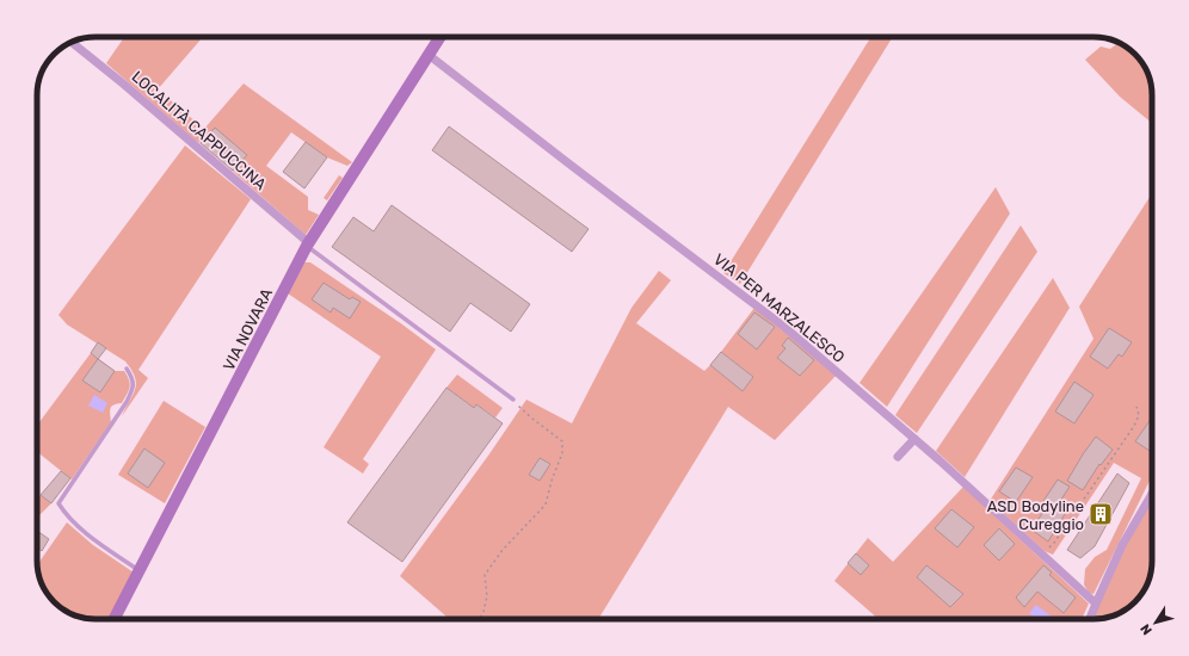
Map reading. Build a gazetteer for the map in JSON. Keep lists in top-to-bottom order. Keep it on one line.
{"streets":{"main road":["VIA NOVARA"],"street":["LOCALITÀ CAPPUCCINA","VIA PER MARZALESCO"]},"crossings":[["LOCALITÀ CAPPUCCINA","VIA NOVARA"],["VIA PER MARZALESCO","VIA NOVARA"]],"places":{"building":["ASD Bodyline Cureggio"]},"north":"bottom left"}
